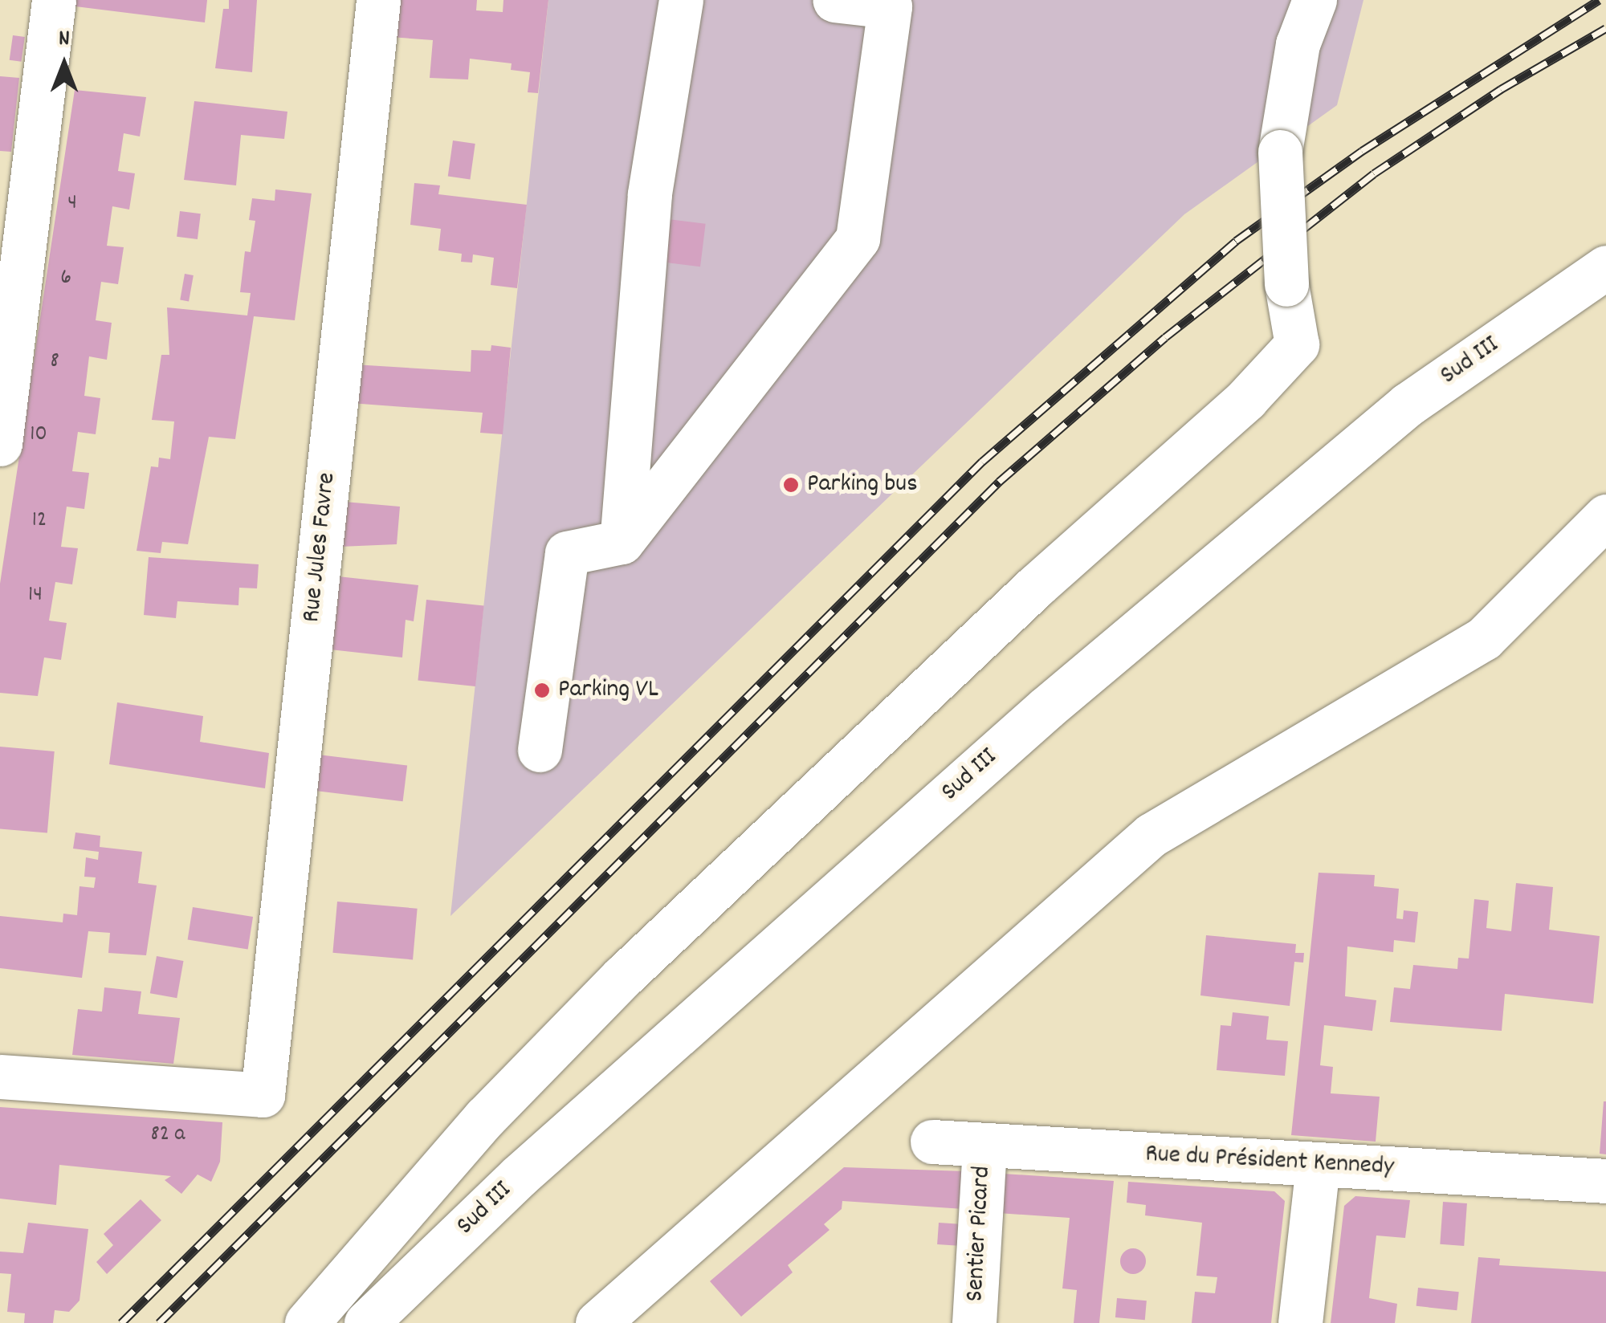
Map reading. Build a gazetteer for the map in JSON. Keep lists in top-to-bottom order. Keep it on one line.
{"streets":{"main road":["Sud III","Rue Jules Favre","Rue du Président Kennedy","Sentier Picard"]},"crossings":[["Rue du Président Kennedy","Sentier Picard"]],"places":["Parking bus","Parking VL"],"house_numbers":["4","6","8","10","12","14","82 a"],"north":"top"}
